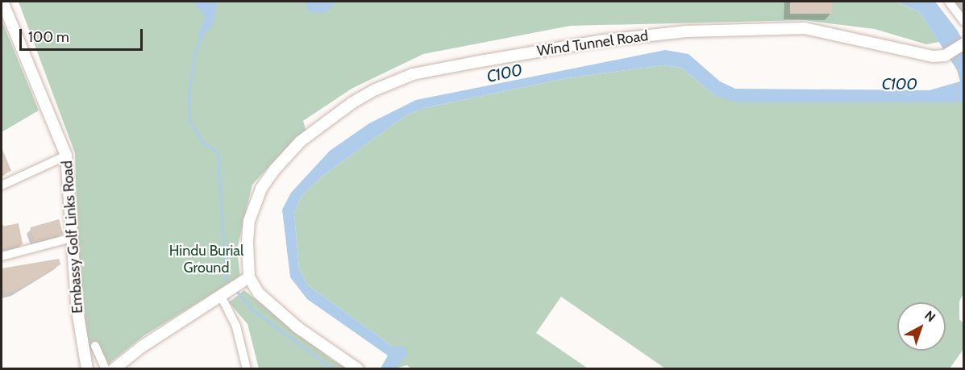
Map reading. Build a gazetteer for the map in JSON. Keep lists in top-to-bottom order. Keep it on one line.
{"streets":{"street":["Wind Tunnel Road","Embassy Golf Links Road"]},"water":["C100"],"parks":["Hindu Burial Ground"],"scale_bar":"100 m","north":"top right"}
